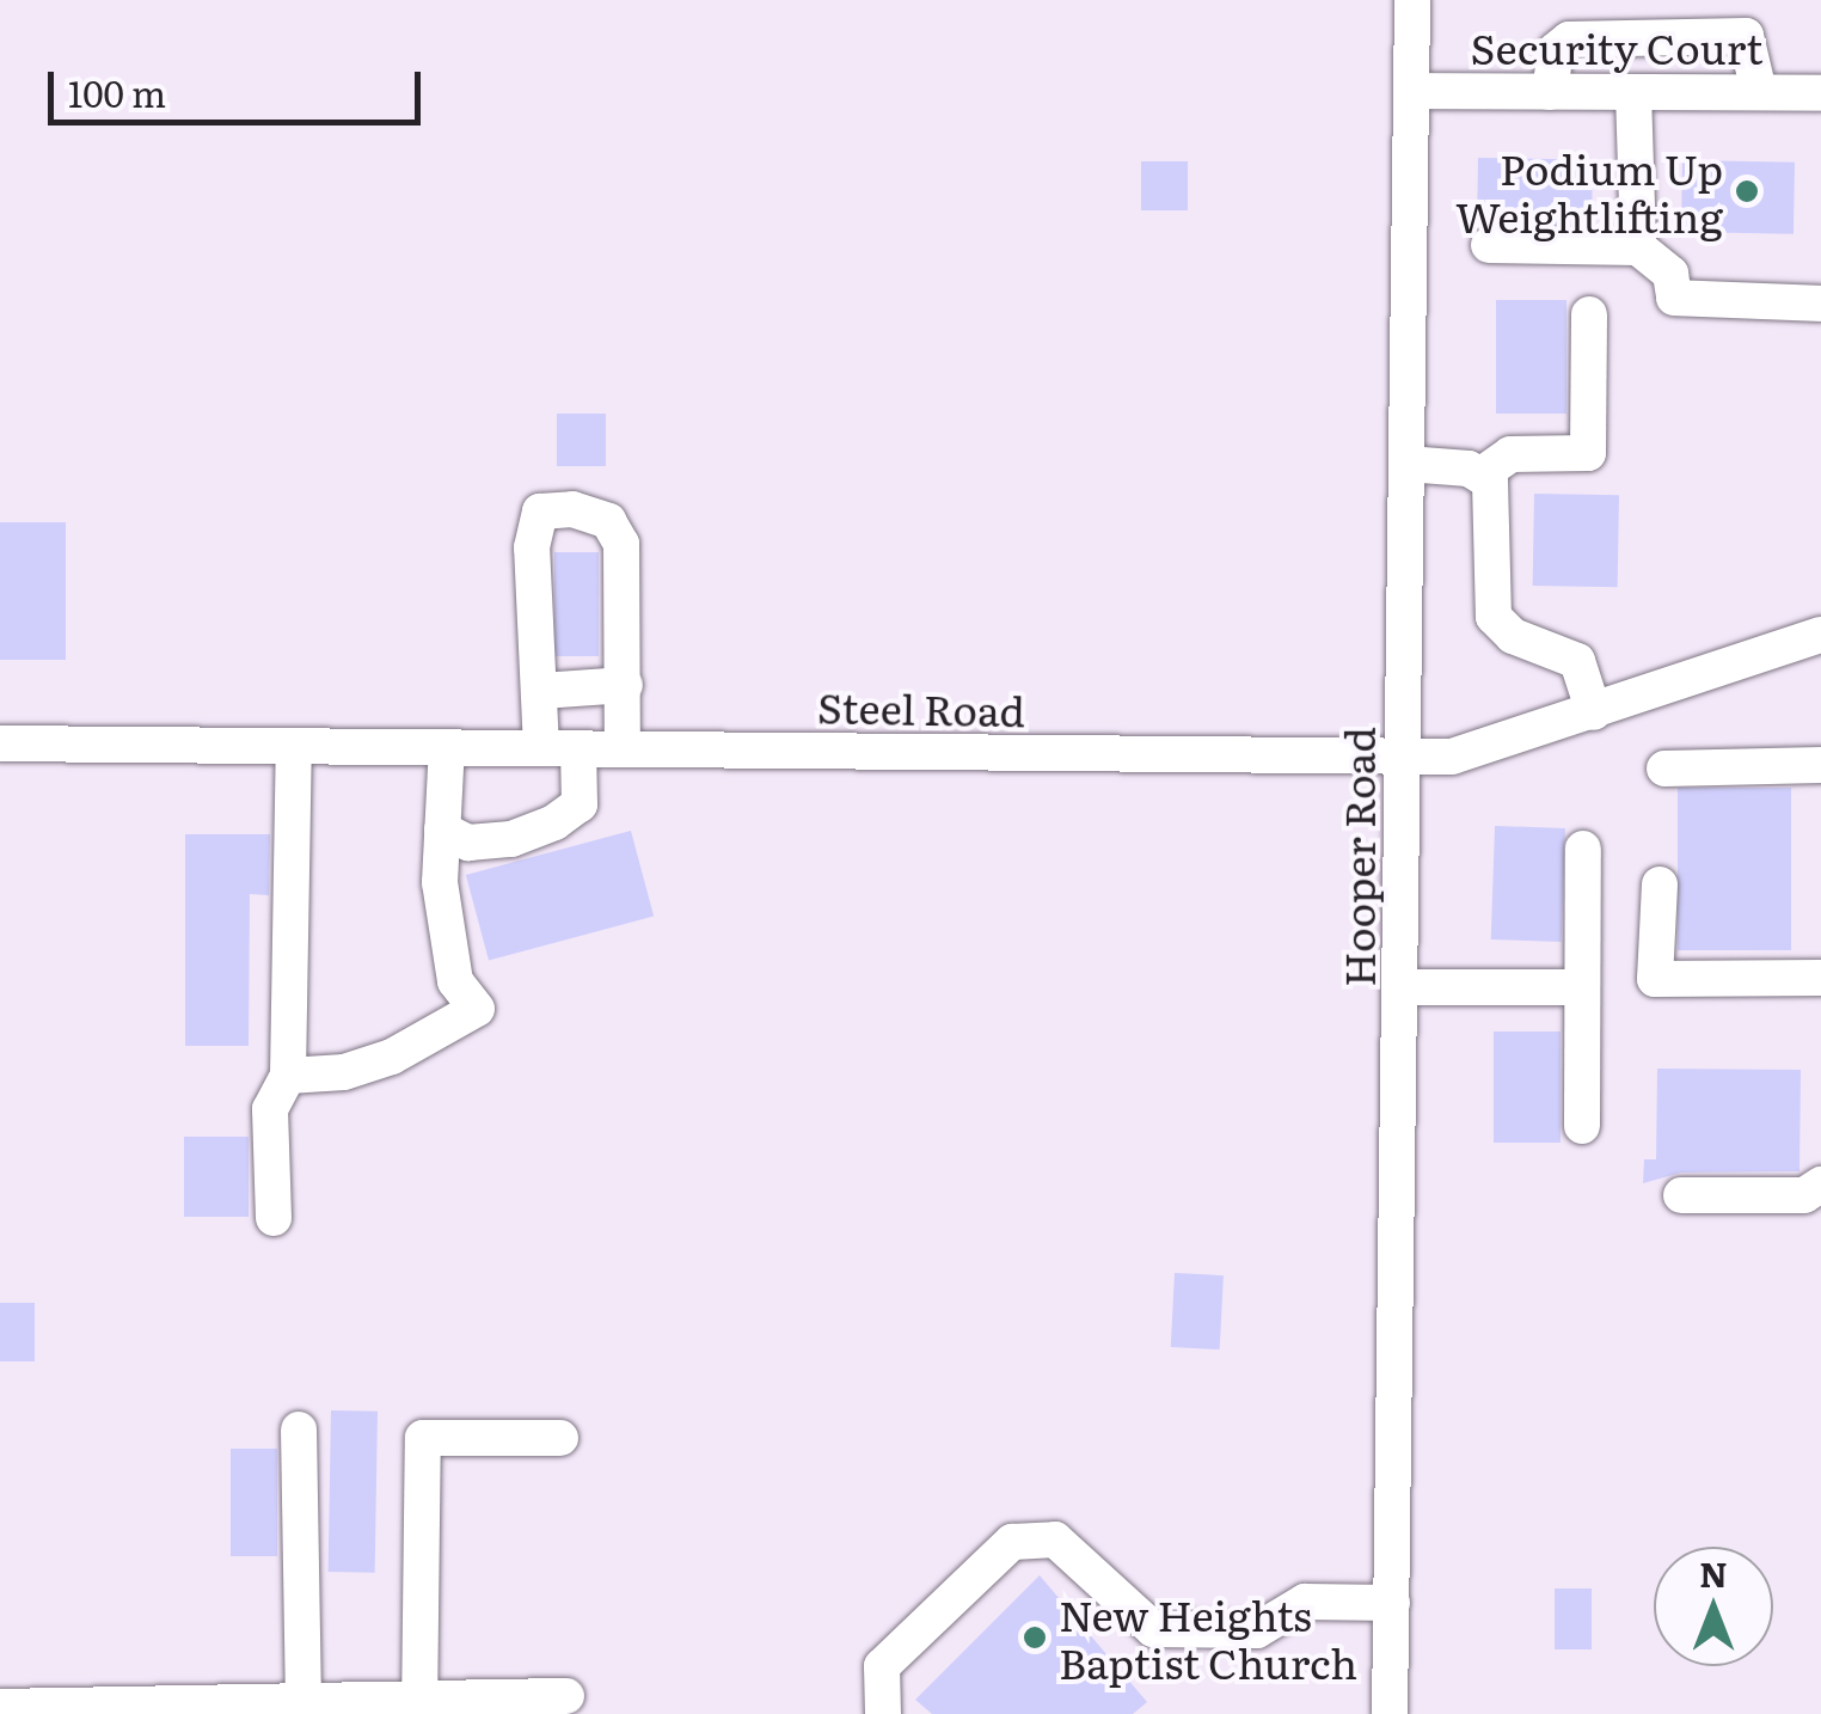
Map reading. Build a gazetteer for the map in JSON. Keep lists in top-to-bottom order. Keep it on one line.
{"streets":{"street":["Security Court","Steel Road","Hooper Road"]},"crossings":[["Security Court","Hooper Road"],["Steel Road","Hooper Road"]],"places":["Podium Up Weightlifting","New Heights Baptist Church"],"scale_bar":"100 m","north":"top"}
